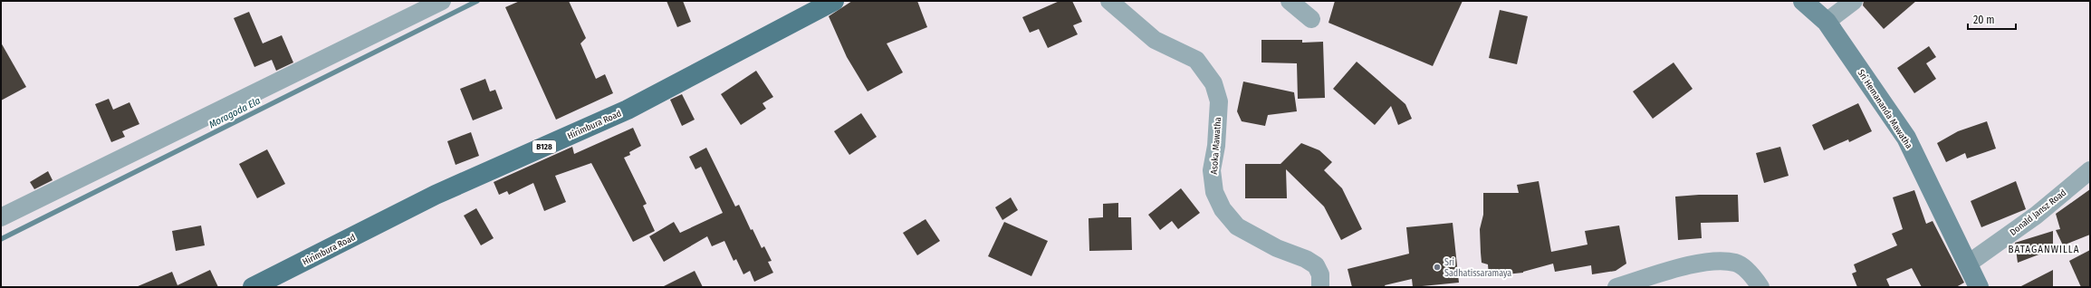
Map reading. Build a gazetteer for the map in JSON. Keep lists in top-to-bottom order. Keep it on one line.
{"streets":{"main road":["Sri Hemananda Mawatha","Hirimbura Road","B128"],"street":["Asoka Mawatha","Donald Jansz Road"]},"crossings":[["Sri Hemananda Mawatha","Donald Jansz Road"]],"districts":["BATAGANWILLA"],"water":["Moragoda Ela"],"places":["Sri Sadhatissaramaya"],"scale_bar":"20 m"}
